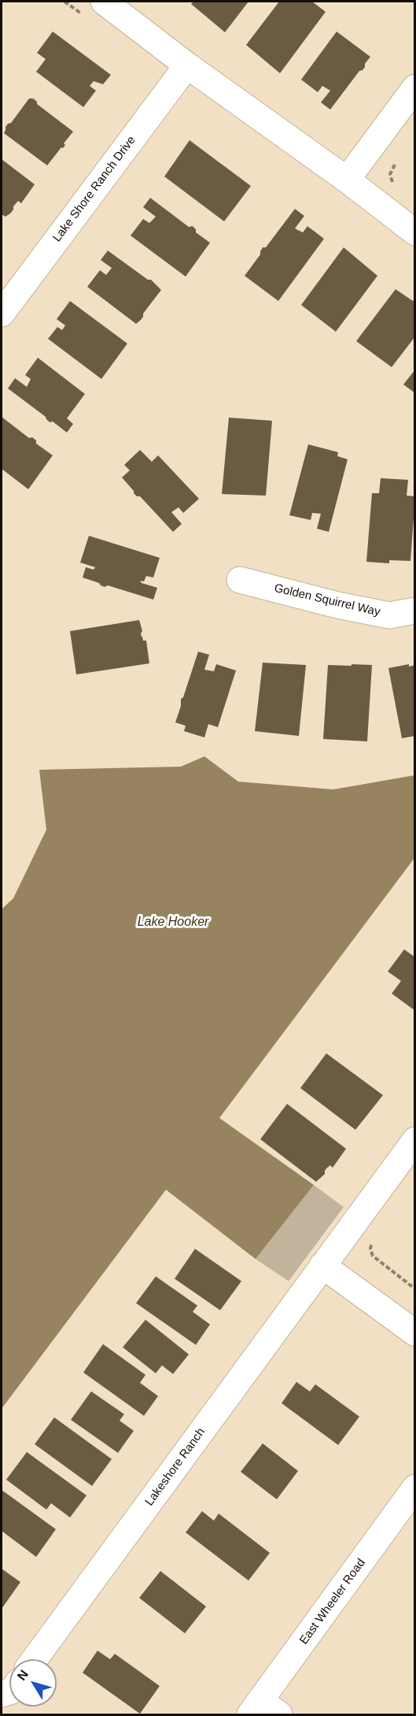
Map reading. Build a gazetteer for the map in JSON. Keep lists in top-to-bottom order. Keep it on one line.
{"streets":{"street":["Lake Shore Ranch Drive","Golden Squirrel Way","Lakeshore Ranch","East Wheeler Road"]},"water":["Lake Hooker"],"north":"top left"}
